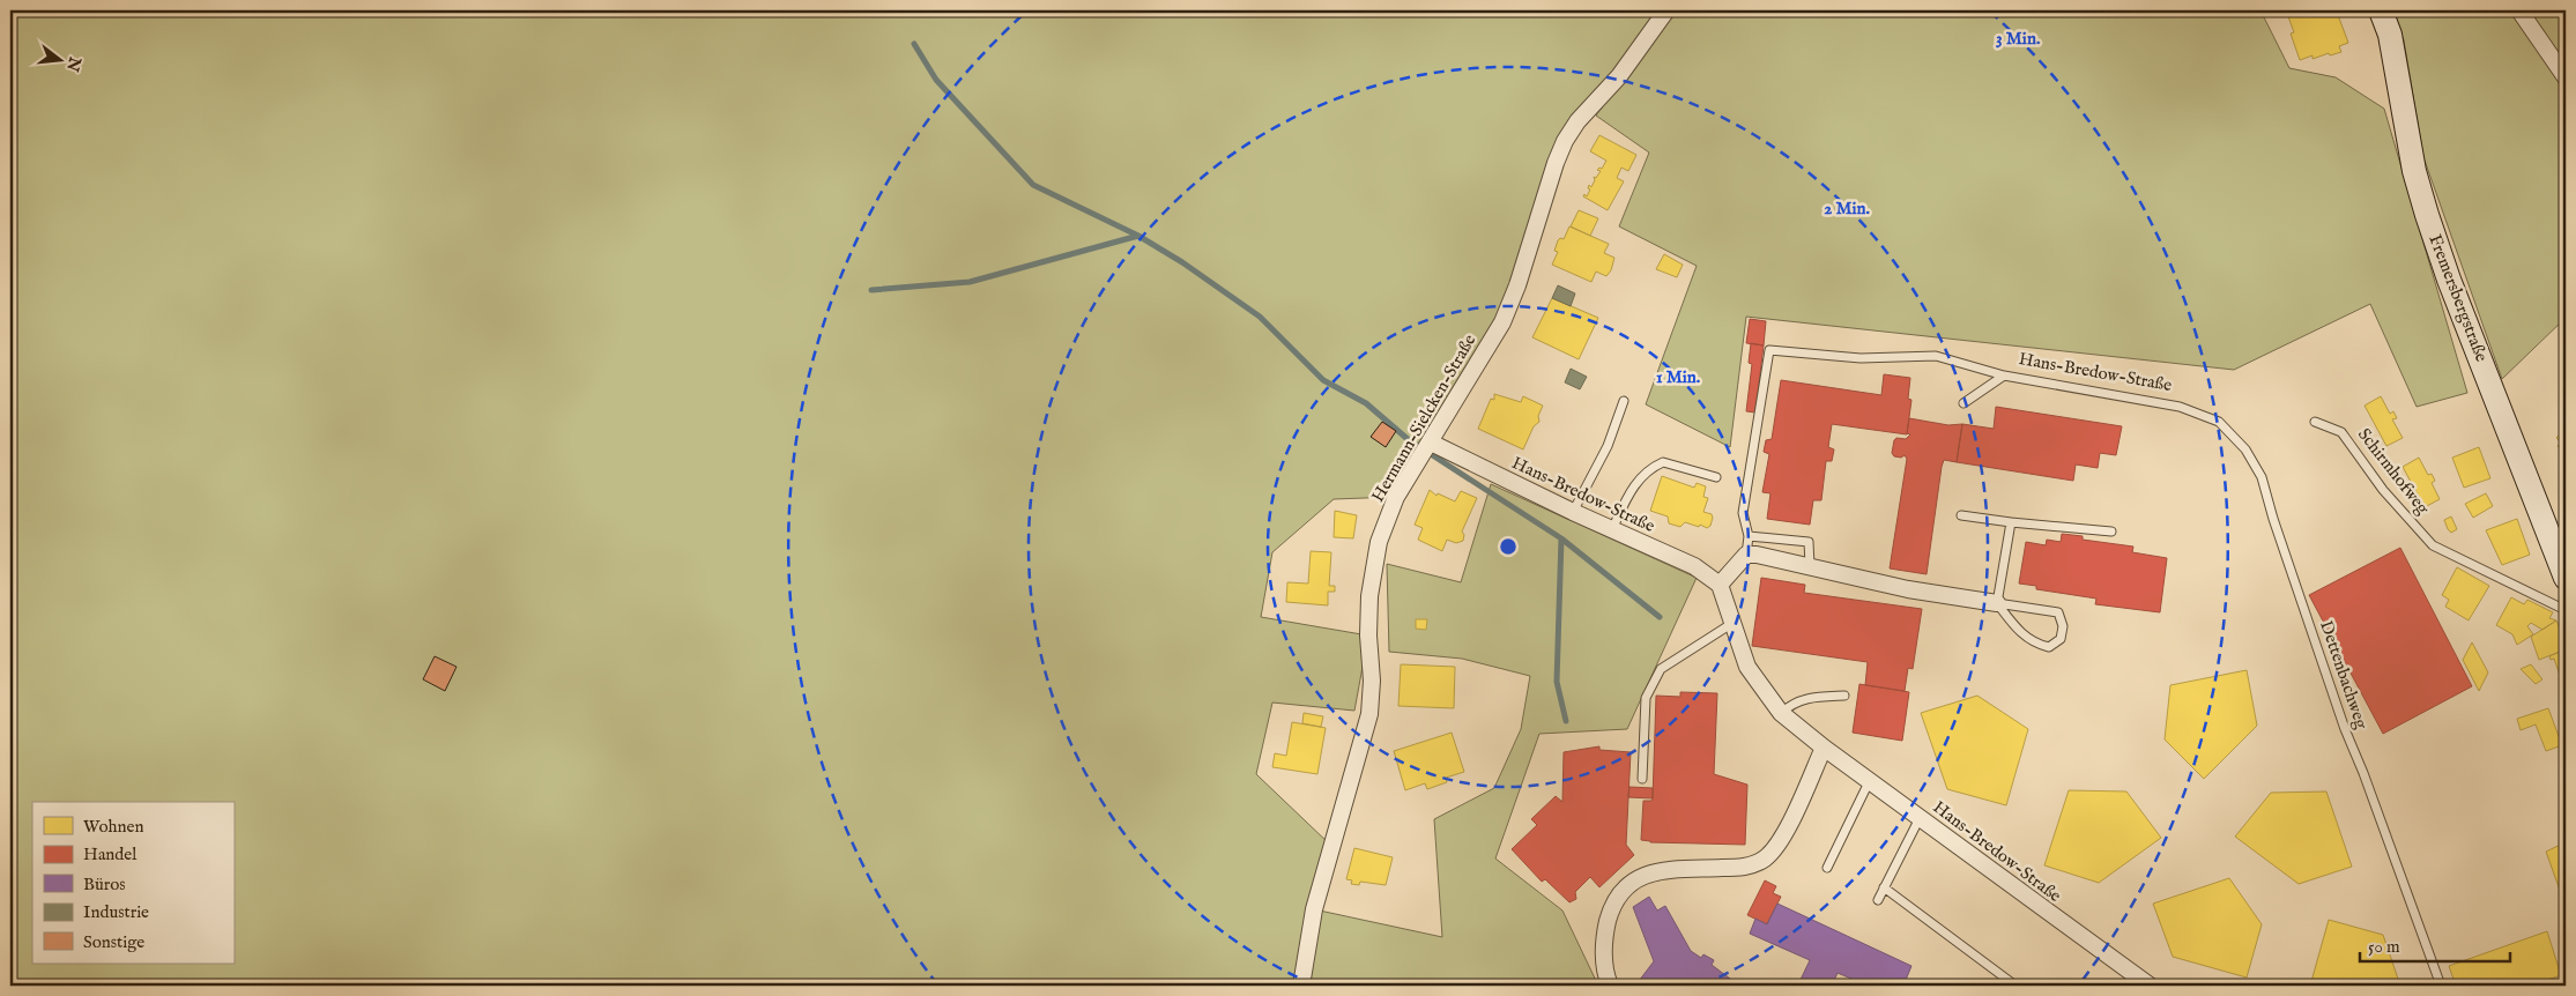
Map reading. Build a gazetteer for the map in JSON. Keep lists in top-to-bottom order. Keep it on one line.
{"streets":{"main road":["Fremersbergstraße"],"street":["Hans-Bredow-Straße","Hermann-Sielcken-Straße"],"lane":["Schirmhofweg","Dettenbachweg"]},"crossings":[["Hans-Bredow-Straße","Hermann-Sielcken-Straße"],["Hans-Bredow-Straße","Dettenbachweg"]],"legend":["Wohnen","Handel","Büros","Industrie","Sonstige"],"scale_bar":"50 m","north":"right","rings":["3 Min.","2 Min.","1 Min."]}
